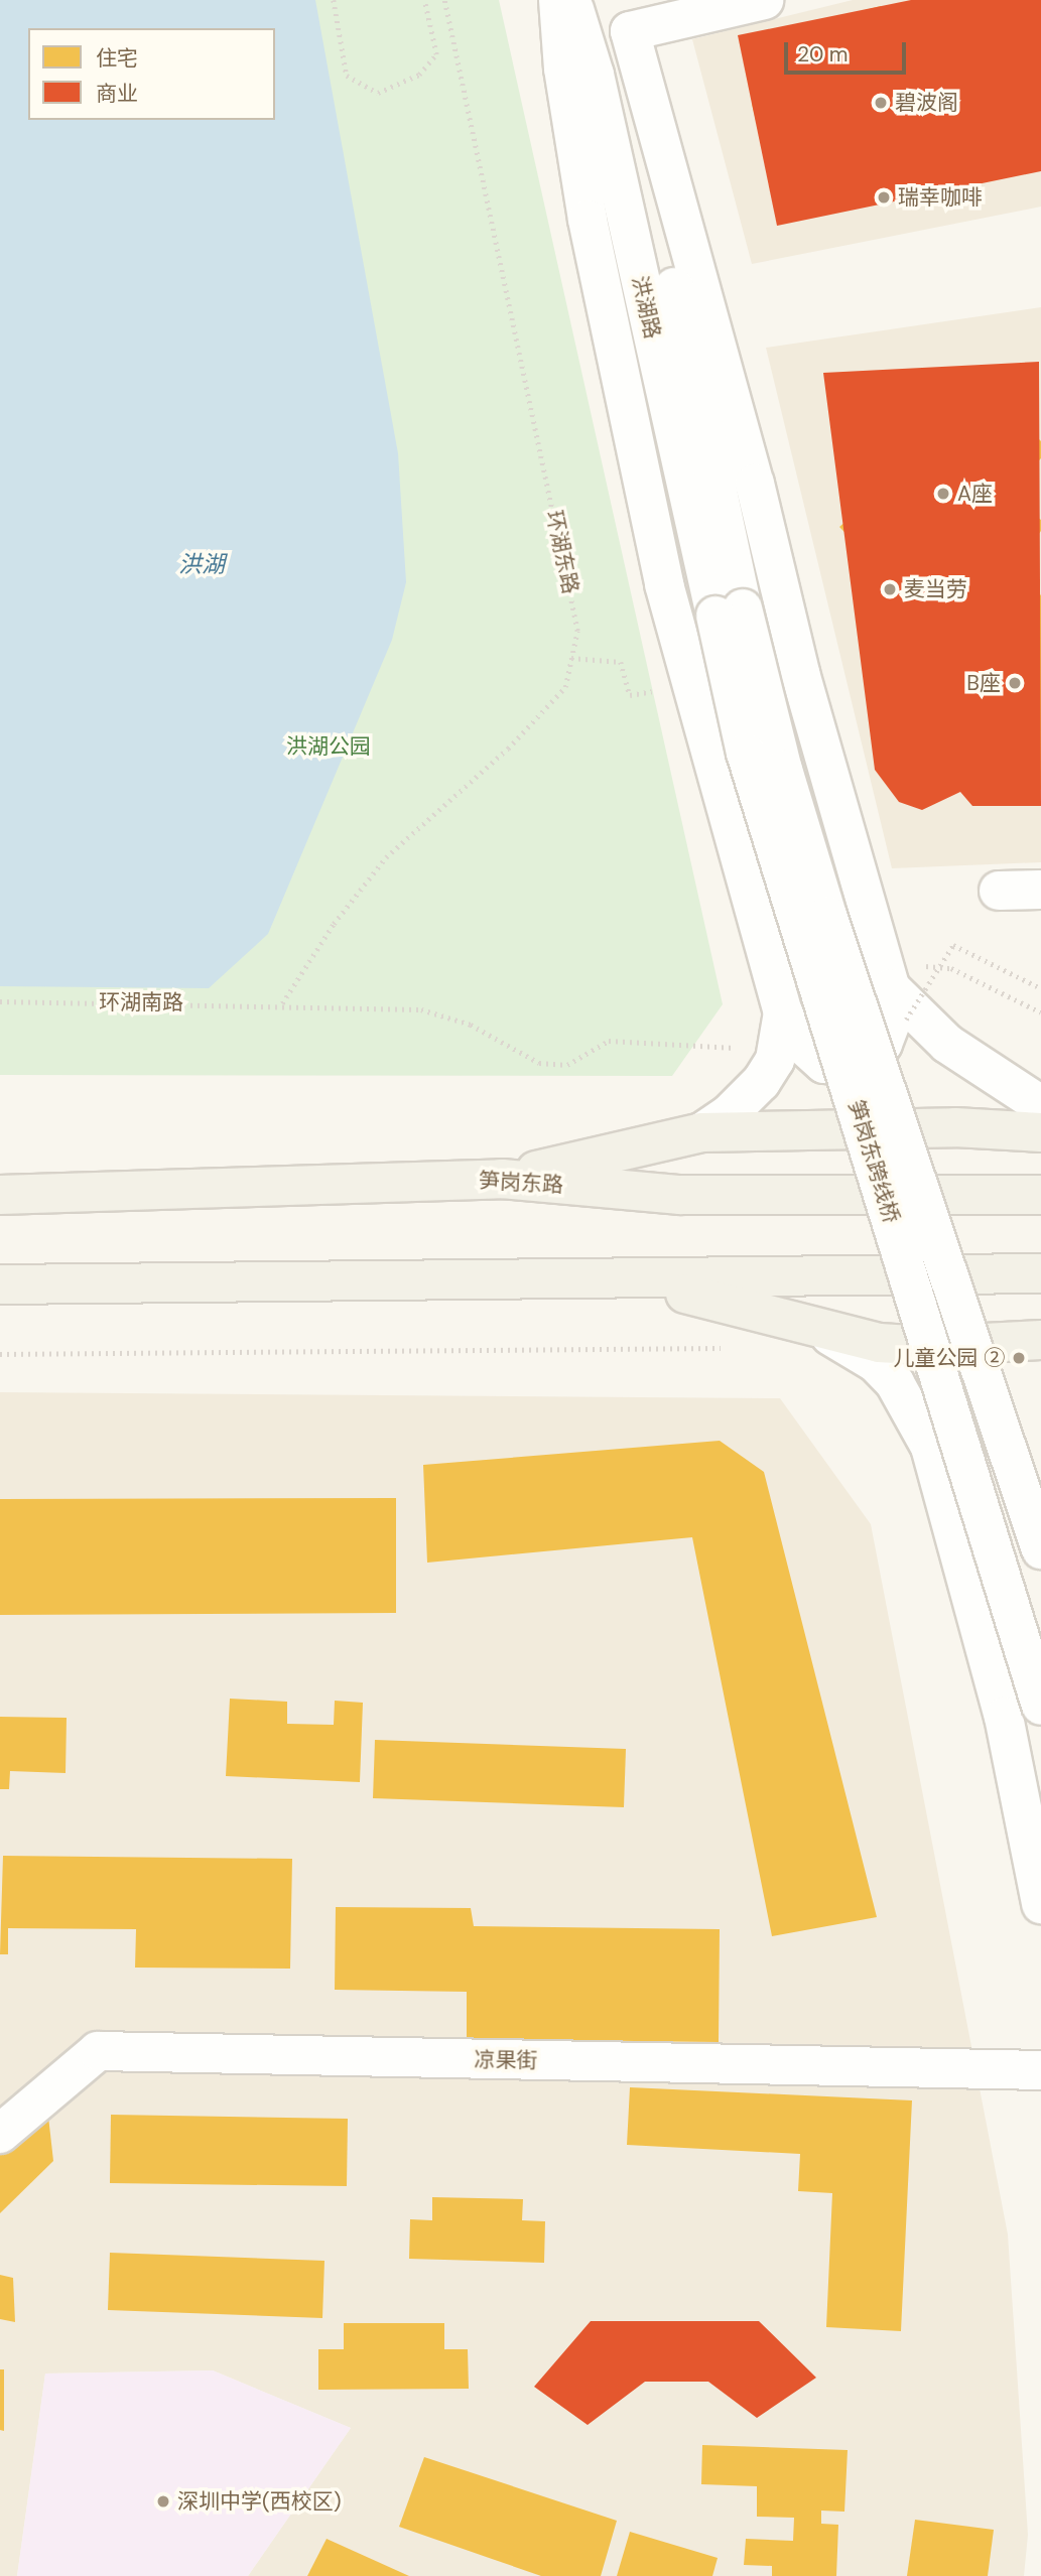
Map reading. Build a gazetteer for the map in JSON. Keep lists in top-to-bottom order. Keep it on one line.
{"streets":{"main road":["笋岗东路"],"street":["洪湖路","笋岗东跨线桥","凉果街"],"path":["环湖东路","环湖南路"]},"crossings":[["洪湖路","笋岗东跨线桥"],["环湖东路","环湖南路"]],"water":["洪湖"],"parks":["洪湖公园"],"places":["碧波阁","瑞幸咖啡","A座","麦当劳","B座","儿童公园 ②","深圳中学(西校区)"],"legend":["住宅","商业"],"scale_bar":"20 m"}
